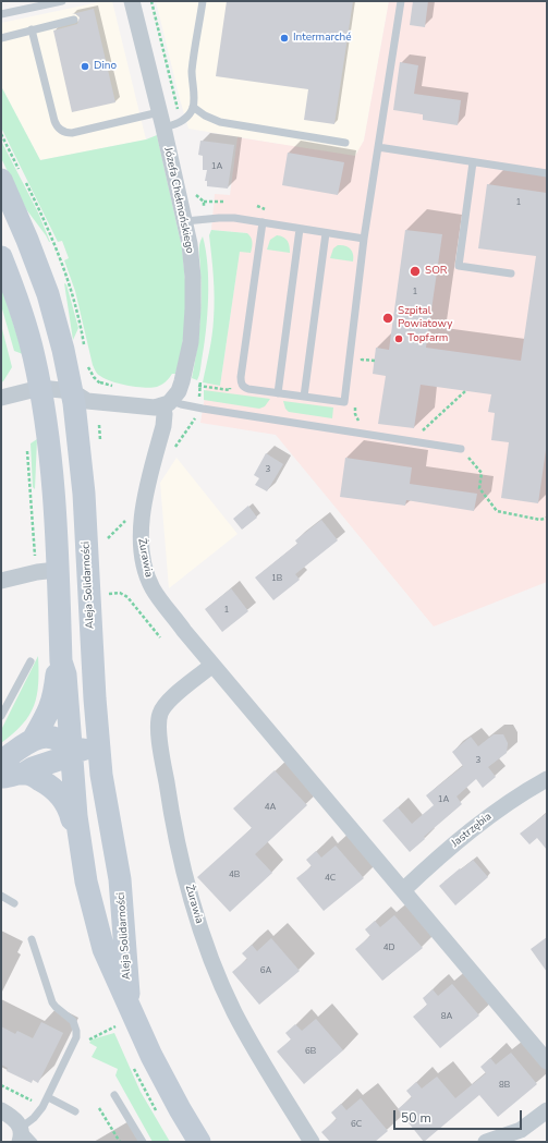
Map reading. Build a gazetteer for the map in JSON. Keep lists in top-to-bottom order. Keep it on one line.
{"streets":{"main road":["Aleja Solidarności"],"street":["Józefa Chełmońskiego","Żurawia","Jastrzębia"]},"crossings":[["Józefa Chełmońskiego","Żurawia"],["Żurawia","Jastrzębia"]],"places":["Intermarché","Dino","SOR","Szpital Powiatowy","Topfarm"],"house_numbers":["1A","1","1","3","1B","1","3","1A","4A","4B","4C","4D","6A","8A","6B","8B","6C"],"scale_bar":"50 m"}
